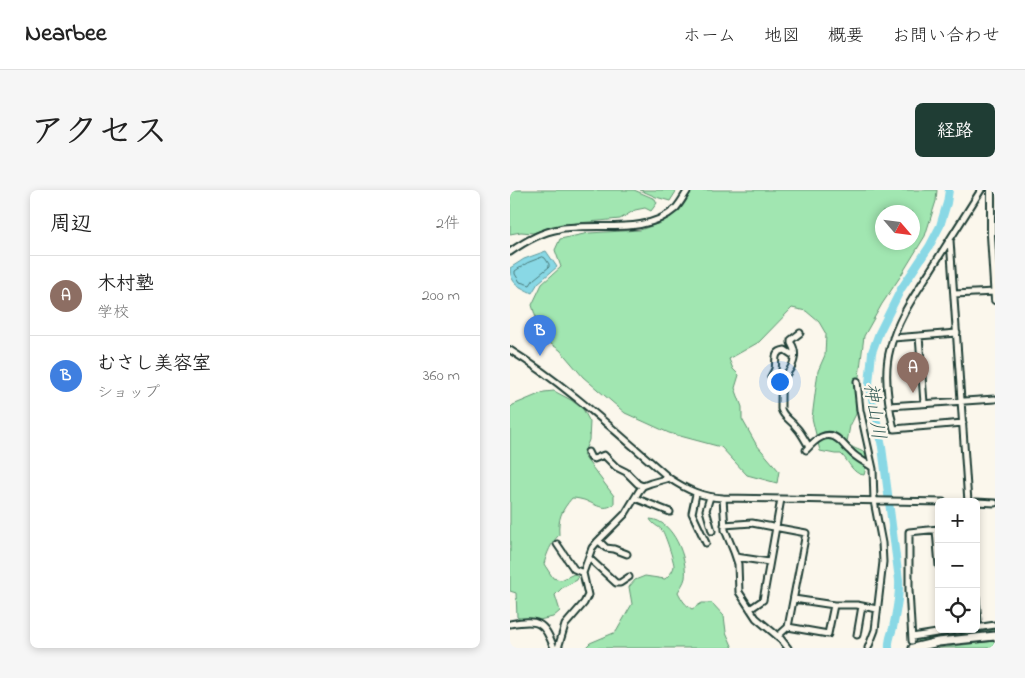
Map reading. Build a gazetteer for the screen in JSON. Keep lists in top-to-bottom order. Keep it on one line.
{"water":["神山川"],"north":"bottom right","page":{"header":"Nearbee","nav":["ホーム","地図","概要","お問い合わせ"],"title":"アクセス","buttons":"経路","heading":["周辺","2件"],"list":[{"mark":"A","name":"木村塾","note":"学校","value":"200 m"},{"mark":"B","name":"むさし美容室","note":"ショップ","value":"360 m"}],"pins":["B","A"],"map_buttons":["+","−"]}}
